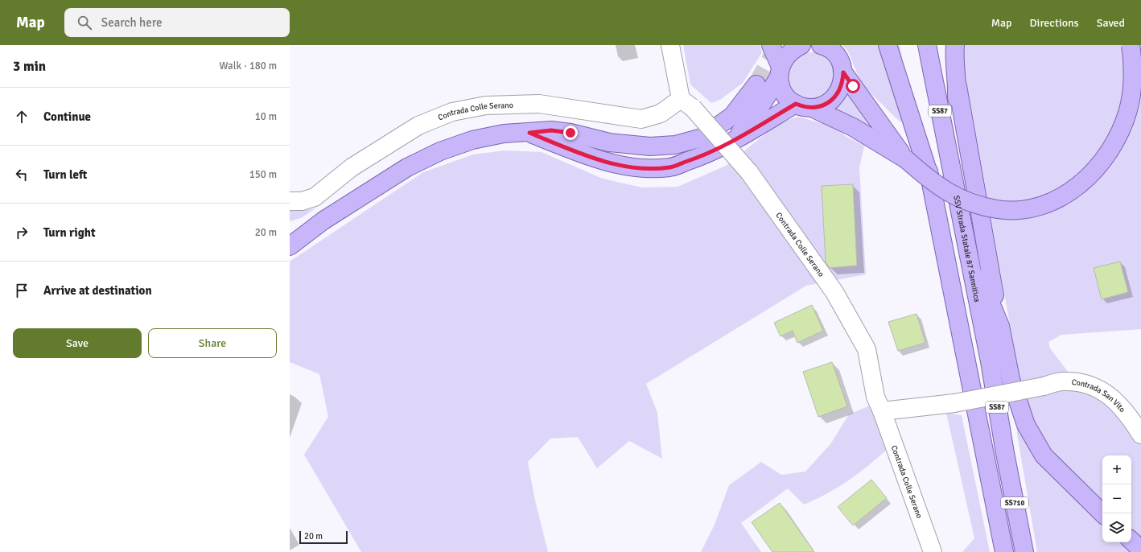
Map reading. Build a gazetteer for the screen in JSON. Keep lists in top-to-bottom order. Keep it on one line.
{"streets":{"main road":["SS87","SSV Strada Statale 87 Sannitica","SS710"],"street":["Contrada Colle Serano","Contrada San Vito"]},"crossings":[["Contrada Colle Serano","Contrada San Vito"],["SSV Strada Statale 87 Sannitica","SS710"]],"scale_bar":"20 m","page":{"header":"Map","search":"Search here","nav":["Map","Directions","Saved"],"heading":["3 min","Walk · 180 m"],"list":[["Continue","10 m"],["Turn left","150 m"],["Turn right","20 m"],"Arrive at destination"],"buttons":["Save","Share"],"map_buttons":["+","−"],"scale":"20 m"}}
